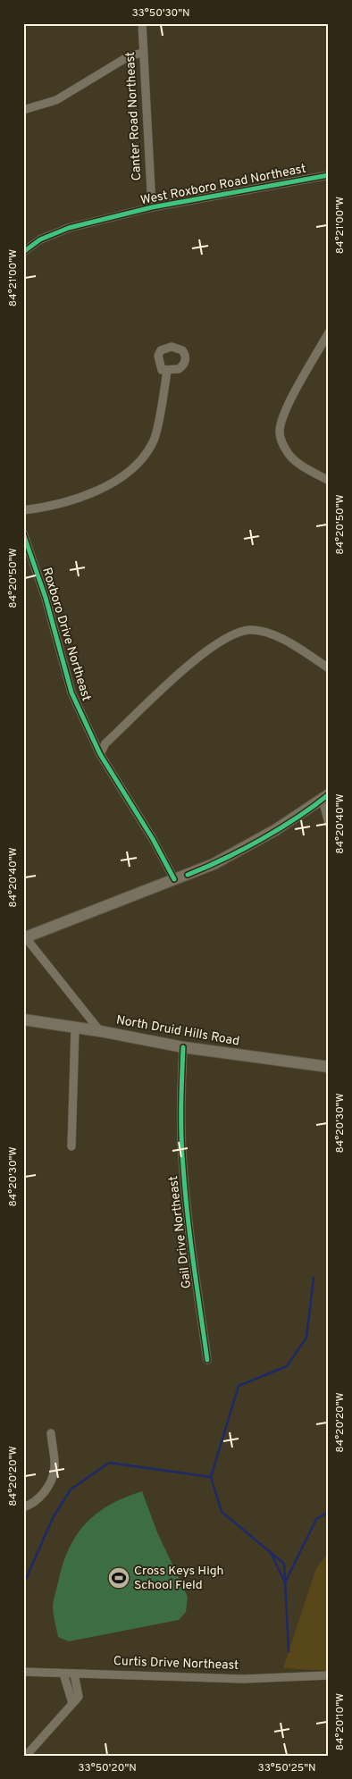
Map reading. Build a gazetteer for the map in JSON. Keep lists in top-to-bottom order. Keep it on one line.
{"streets":{"main road":["North Druid Hills Road"],"street":["Canter Road Northeast","West Roxboro Road Northeast","Roxboro Drive Northeast","Gail Drive Northeast","Curtis Drive Northeast"]},"crossings":[["Canter Road Northeast","West Roxboro Road Northeast"],["North Druid Hills Road","Gail Drive Northeast"]],"places":{"sports":["Cross Keys High School Field"]},"coordinates":["33°50'30\"N","84°21'00\"W","84°20'50\"W","84°20'40\"W","84°20'30\"W","84°20'20\"W","84°20'10\"W","33°50'20\"N","33°50'25\"N"]}
